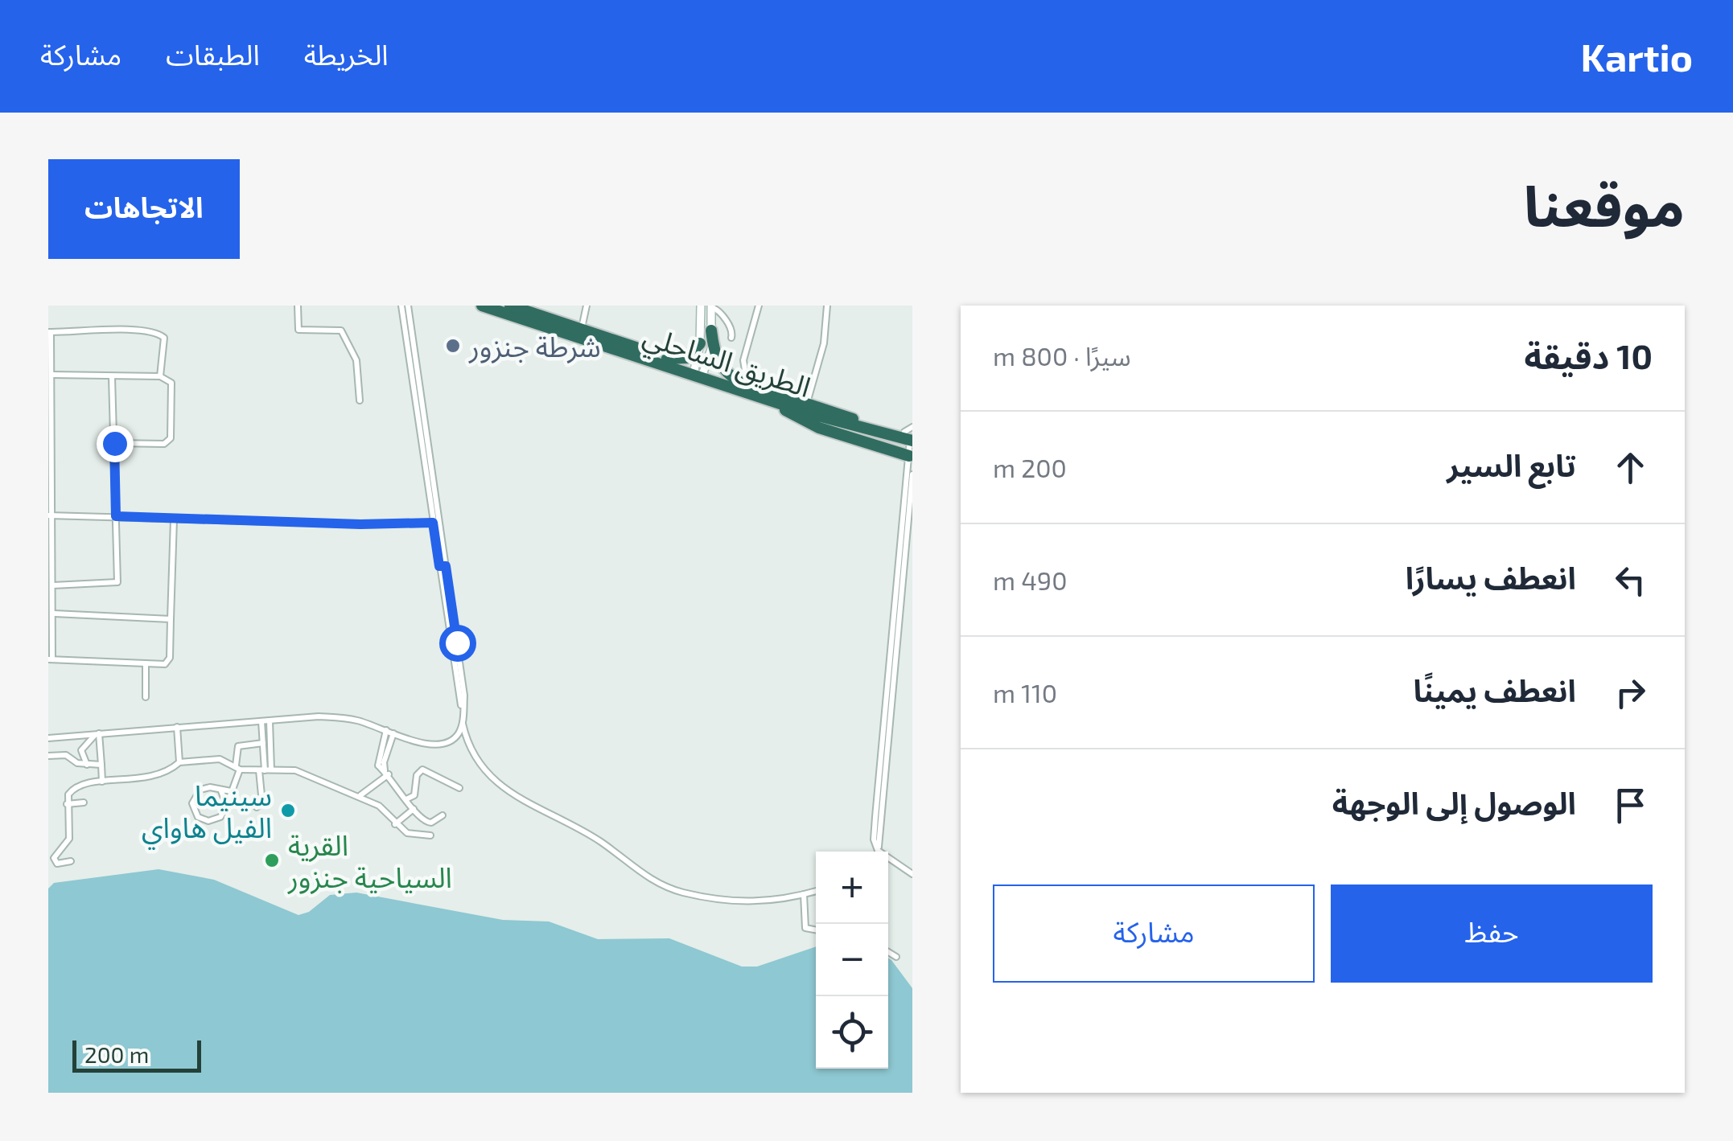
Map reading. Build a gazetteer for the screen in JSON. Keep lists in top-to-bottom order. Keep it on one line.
{"streets":{"highway":["الطريق الساحلي"]},"places":["شرطة جنزور","سينيما الفيل هاواي","القرية السياحية جنزور"],"scale_bar":"200 m","page":{"header":"Kartio","nav":["الخريطة","الطبقات","مشاركة"],"title":"موقعنا","buttons":["الاتجاهات",["حفظ","مشاركة"]],"heading":["10 دقيقة","سيرًا · 800 m"],"list":[["تابع السير","200 m"],["انعطف يسارًا","490 m"],["انعطف يمينًا","110 m"],"الوصول إلى الوجهة"],"map_buttons":["+","−"],"scale":"200 m"}}
